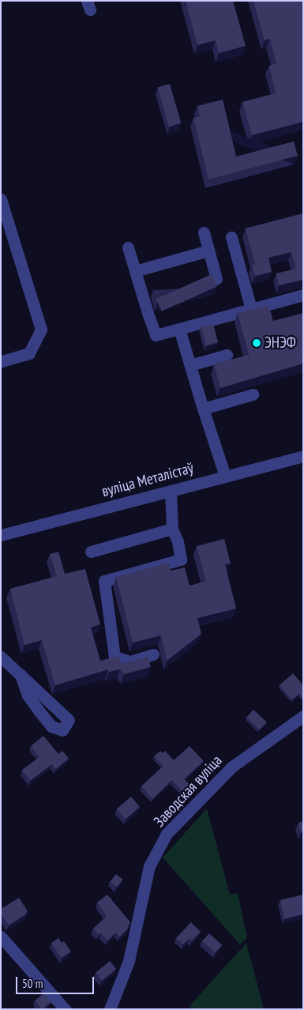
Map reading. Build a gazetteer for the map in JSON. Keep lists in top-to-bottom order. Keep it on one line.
{"streets":{"street":["вуліца Металістаў","Заводская вуліца"]},"places":["ЭНЭФ"],"scale_bar":"50 m"}
